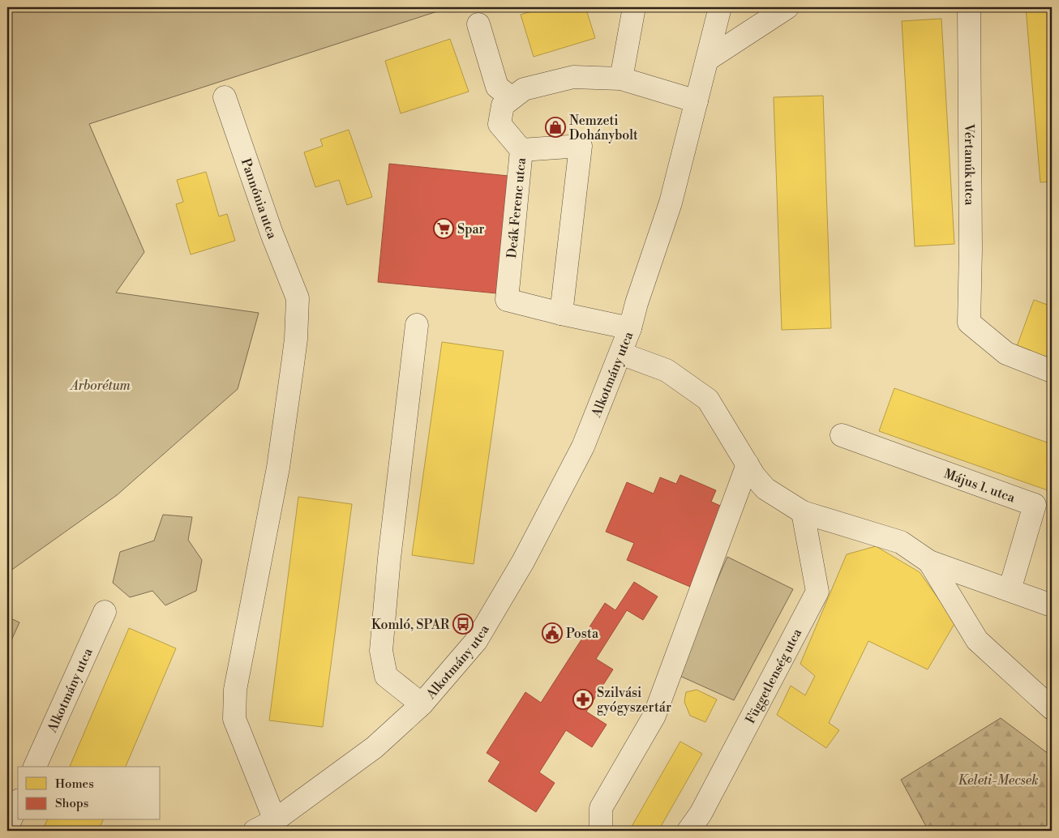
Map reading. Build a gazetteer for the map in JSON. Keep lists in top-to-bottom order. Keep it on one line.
{"streets":{"street":["Vértanúk utca","Pannónia utca","Deák Ferenc utca","Alkotmány utca","Május 1. utca","Függetlenség utca"]},"crossings":[["Pannónia utca","Alkotmány utca"],["Deák Ferenc utca","Alkotmány utca"]],"parks":["Arborétum","Keleti-Mecsek"],"places":{"shop":["Nemzeti Dohánybolt"],"supermarket":["Spar"],"bus stop":["Komló, SPAR"],"public building":["Posta"],"pharmacy":["Szilvási gyógyszertár"]},"legend":["Homes","Shops"]}
